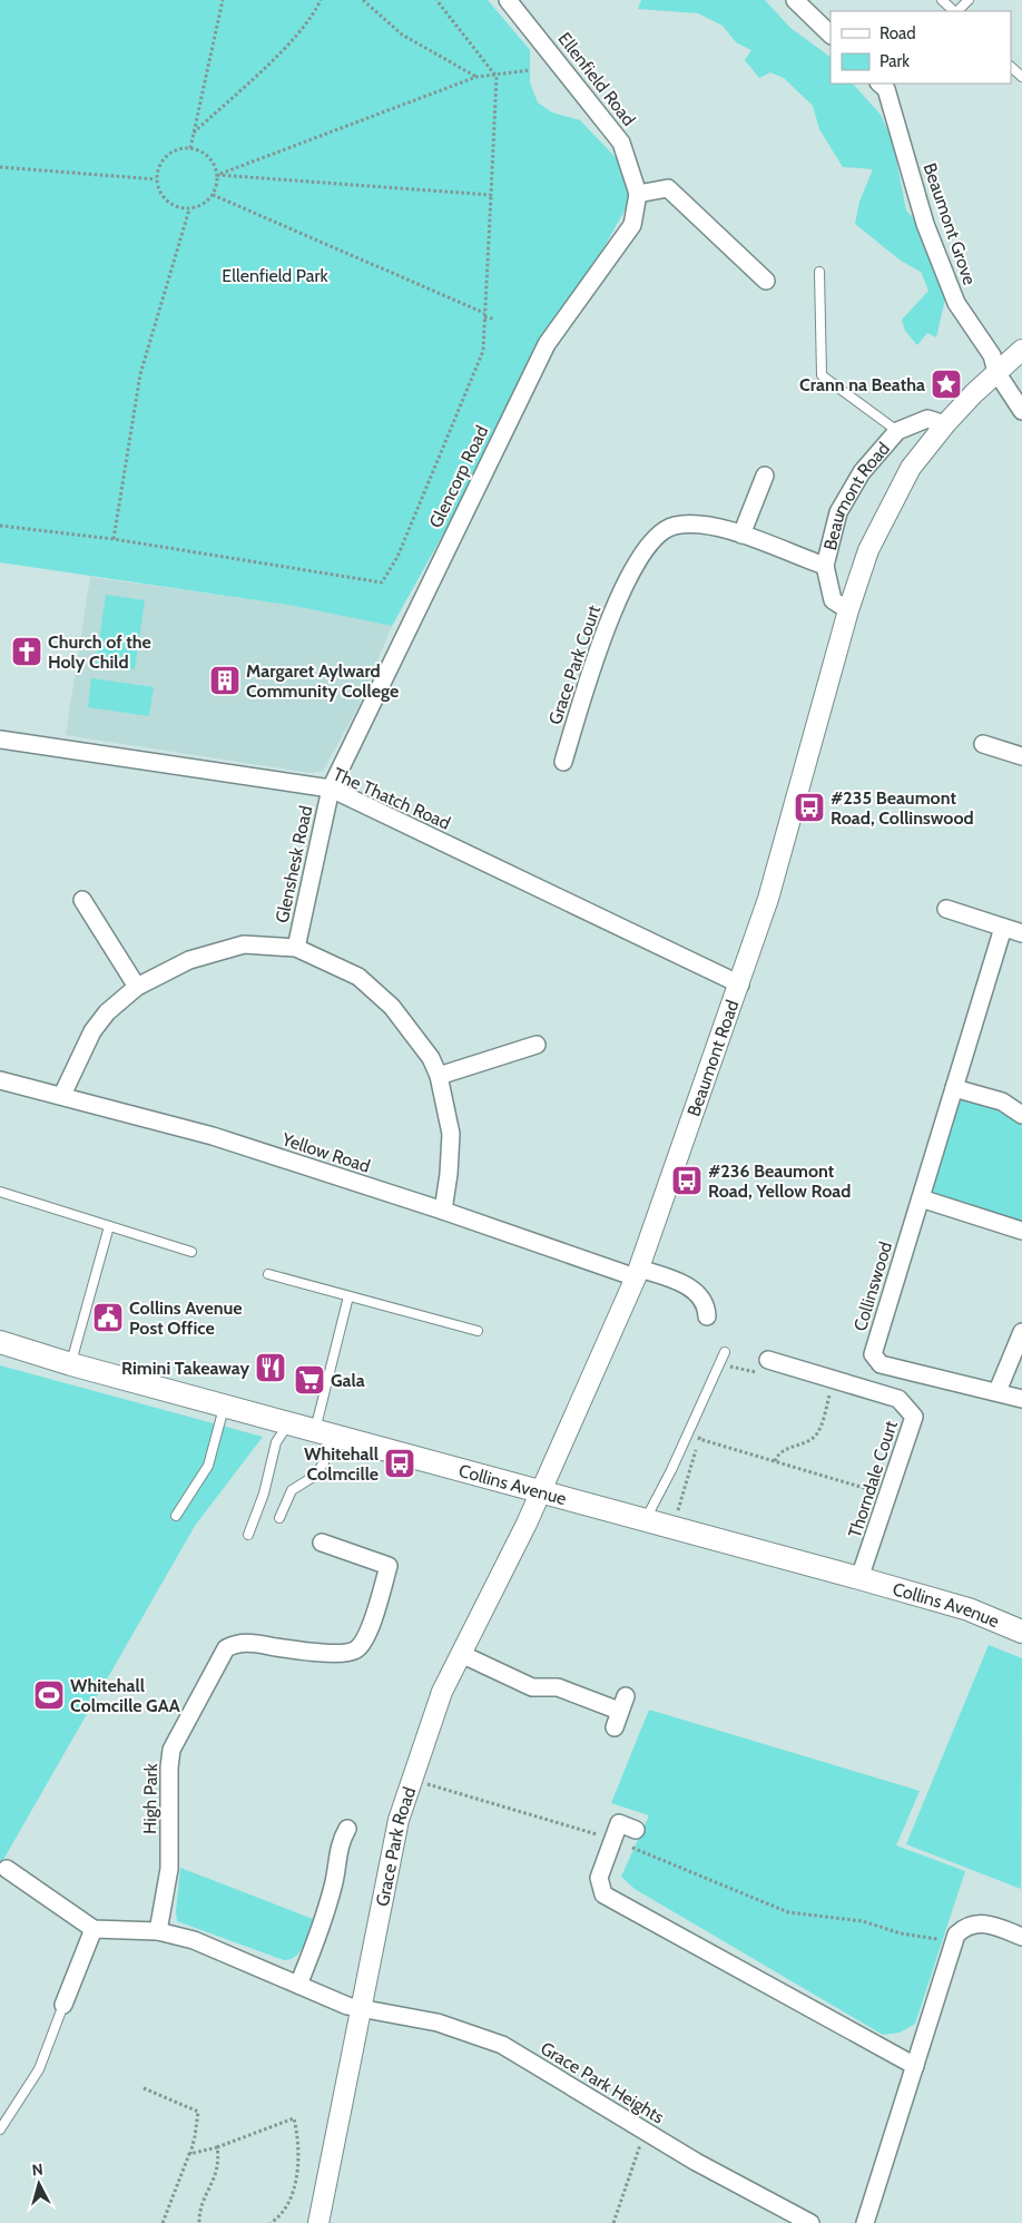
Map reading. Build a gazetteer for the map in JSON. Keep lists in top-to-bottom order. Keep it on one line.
{"streets":{"main road":["Collins Avenue"],"street":["Ellenfield Road","Beaumont Grove","Glencorp Road","Beaumont Road","Grace Park Court","The Thatch Road","Glenshesk Road","Yellow Road","Collinswood","Thorndale Court","High Park","Grace Park Road","Grace Park Heights"]},"crossings":[["Ellenfield Road","Glencorp Road"],["Beaumont Grove","Beaumont Road"],["Glencorp Road","The Thatch Road"],["Glencorp Road","Glenshesk Road"],["Beaumont Road","Grace Park Court"],["Beaumont Road","The Thatch Road"],["Beaumont Road","Yellow Road"],["Beaumont Road","Collins Avenue"],["Beaumont Road","Grace Park Road"],["The Thatch Road","Glenshesk Road"],["Glenshesk Road","Yellow Road"],["Thorndale Court","Collins Avenue"],["Collins Avenue","Grace Park Road"],["Grace Park Road","Grace Park Heights"]],"parks":["Ellenfield Park"],"places":{"place":["Crann na Beatha"],"church":["Church of the Holy Child"],"building":["Margaret Aylward Community College"],"bus stop":["#235 Beaumont Road, Collinswood","#236 Beaumont Road, Yellow Road","Whitehall Colmcille"],"public building":["Collins Avenue Post Office"],"restaurant":["Rimini Takeaway"],"supermarket":["Gala"],"sports":["Whitehall Colmcille GAA"]},"legend":["Road","Park"],"north":"top"}
